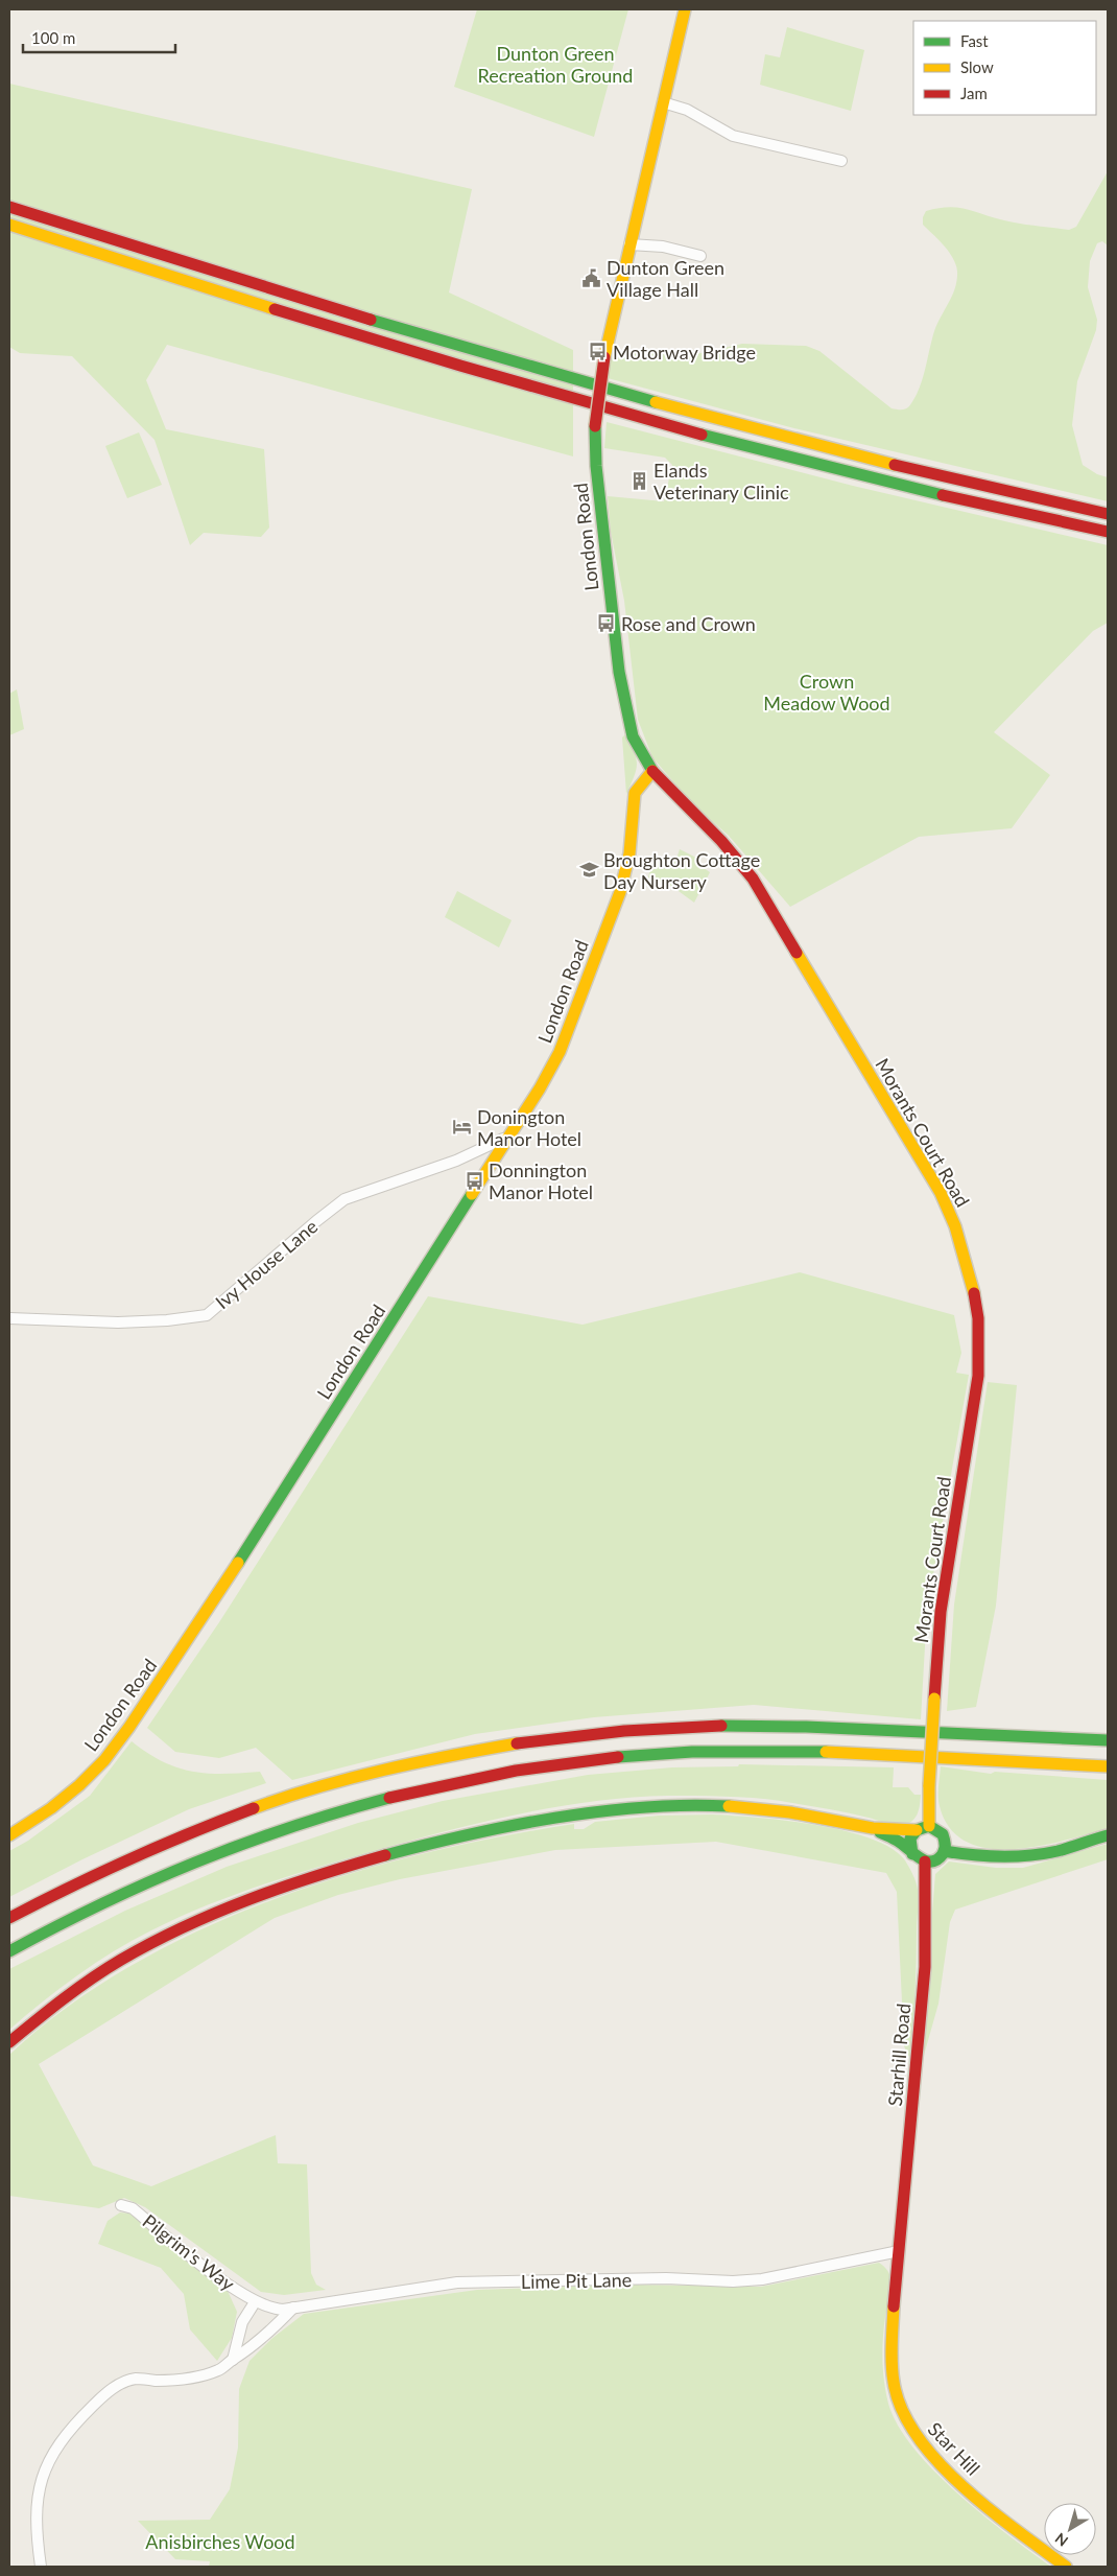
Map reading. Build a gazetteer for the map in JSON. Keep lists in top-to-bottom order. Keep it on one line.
{"streets":{"main road":["London Road","Morants Court Road","Starhill Road","Star Hill"],"street":["Ivy House Lane","Pilgrim's Way","Lime Pit Lane"]},"crossings":[["London Road","Morants Court Road"],["London Road","Ivy House Lane"],["Morants Court Road","Starhill Road"],["Starhill Road","Lime Pit Lane"],["Starhill Road","Star Hill"],["Pilgrim's Way","Lime Pit Lane"],["Lime Pit Lane","Star Hill"]],"parks":["Dunton Green Recreation Ground","Crown Meadow Wood","Anisbirches Wood"],"places":{"public building":["Dunton Green Village Hall"],"bus stop":["Motorway Bridge","Rose and Crown","Donnington Manor Hotel"],"building":["Elands Veterinary Clinic"],"school or university":["Broughton Cottage Day Nursery"],"hotel":["Donington Manor Hotel"]},"legend":["Fast","Slow","Jam"],"scale_bar":"100 m","north":"bottom left"}
